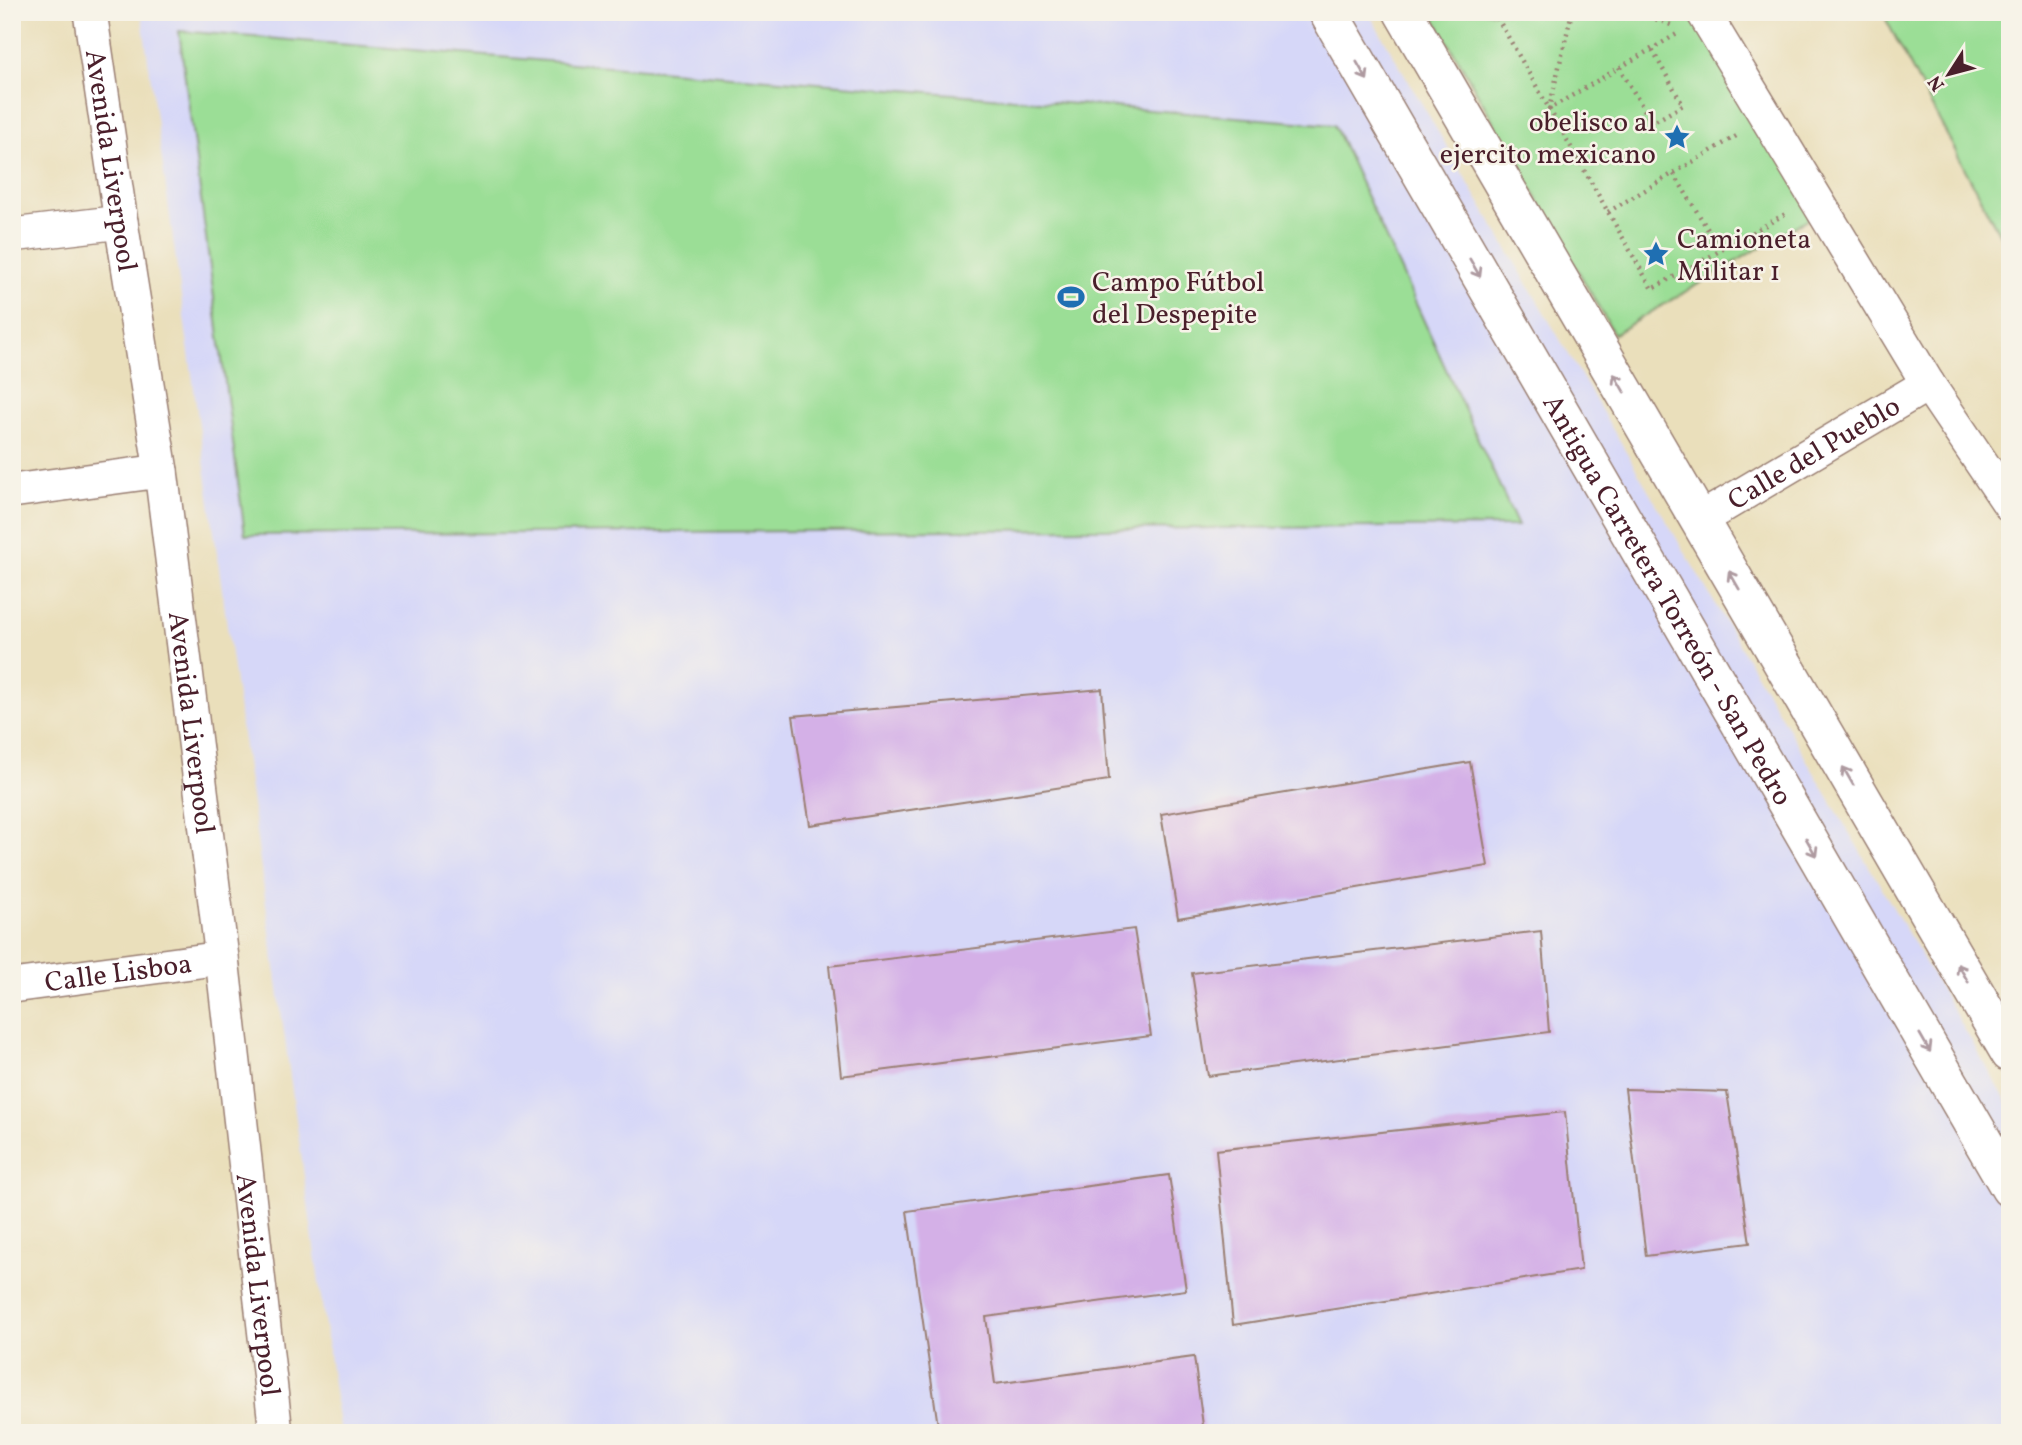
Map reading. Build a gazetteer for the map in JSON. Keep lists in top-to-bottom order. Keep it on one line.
{"streets":{"main road":["Antigua Carretera Torreón - San Pedro"],"street":["Avenida Liverpool","Calle del Pueblo","Calle Lisboa"]},"crossings":[["Avenida Liverpool","Calle Lisboa"]],"places":{"place":["obelisco al ejercito mexicano","Camioneta Militar 1"],"sports":["Campo Fútbol del Despepite"]},"north":"bottom left"}
